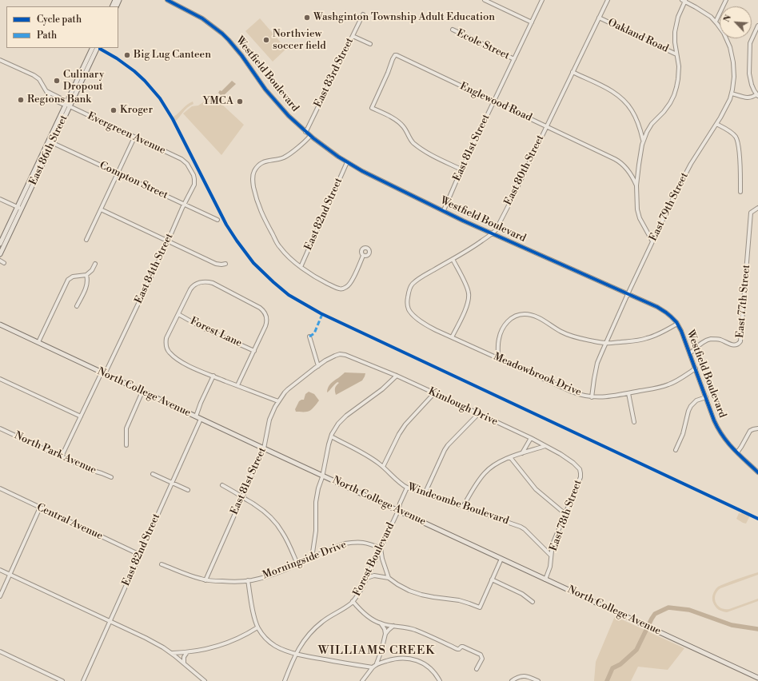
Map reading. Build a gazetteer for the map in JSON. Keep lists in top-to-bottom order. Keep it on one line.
{"streets":{"main road":["East 86th Street","North College Avenue"],"street":["Oakland Road","Ecole Street","East 83rd Street","Westfield Boulevard","Englewood Road","Evergreen Avenue","East 81st Street","East 80th Street","Compton Street","East 79th Street","East 82nd Street","East 84th Street","East 77th Street","Forest Lane","Meadowbrook Drive","Kimlough Drive","North Park Avenue","Windcombe Boulevard","East 78th Street","Central Avenue","Forest Boulevard","Morningside Drive"]},"crossings":[["Oakland Road","East 80th Street"],["Ecole Street","East 81st Street"],["East 83rd Street","Westfield Boulevard"],["Westfield Boulevard","East 81st Street"],["Westfield Boulevard","East 80th Street"],["Westfield Boulevard","East 79th Street"],["Westfield Boulevard","East 82nd Street"],["Westfield Boulevard","East 77th Street"],["Westfield Boulevard","Meadowbrook Drive"],["Englewood Road","East 81st Street"],["Englewood Road","East 80th Street"],["Evergreen Avenue","East 86th Street"],["Evergreen Avenue","East 84th Street"],["East 81st Street","North College Avenue"],["East 81st Street","Kimlough Drive"],["East 81st Street","Morningside Drive"],["East 86th Street","Compton Street"],["East 80th Street","Meadowbrook Drive"],["Compton Street","East 84th Street"],["East 79th Street","Meadowbrook Drive"],["East 82nd Street","North College Avenue"],["East 82nd Street","Central Avenue"],["East 84th Street","North College Avenue"],["East 84th Street","North Park Avenue"],["North College Avenue","East 78th Street"],["North College Avenue","Forest Boulevard"],["Kimlough Drive","East 78th Street"],["Windcombe Boulevard","East 78th Street"],["Windcombe Boulevard","Forest Boulevard"],["Forest Boulevard","Morningside Drive"]],"districts":["WILLIAMS CREEK"],"places":["Washginton Township Adult Education","Northview soccer field","Big Lug Canteen","Culinary Dropout","Regions Bank","YMCA","Kroger"],"legend":["Cycle path","Path"],"north":"top left"}
